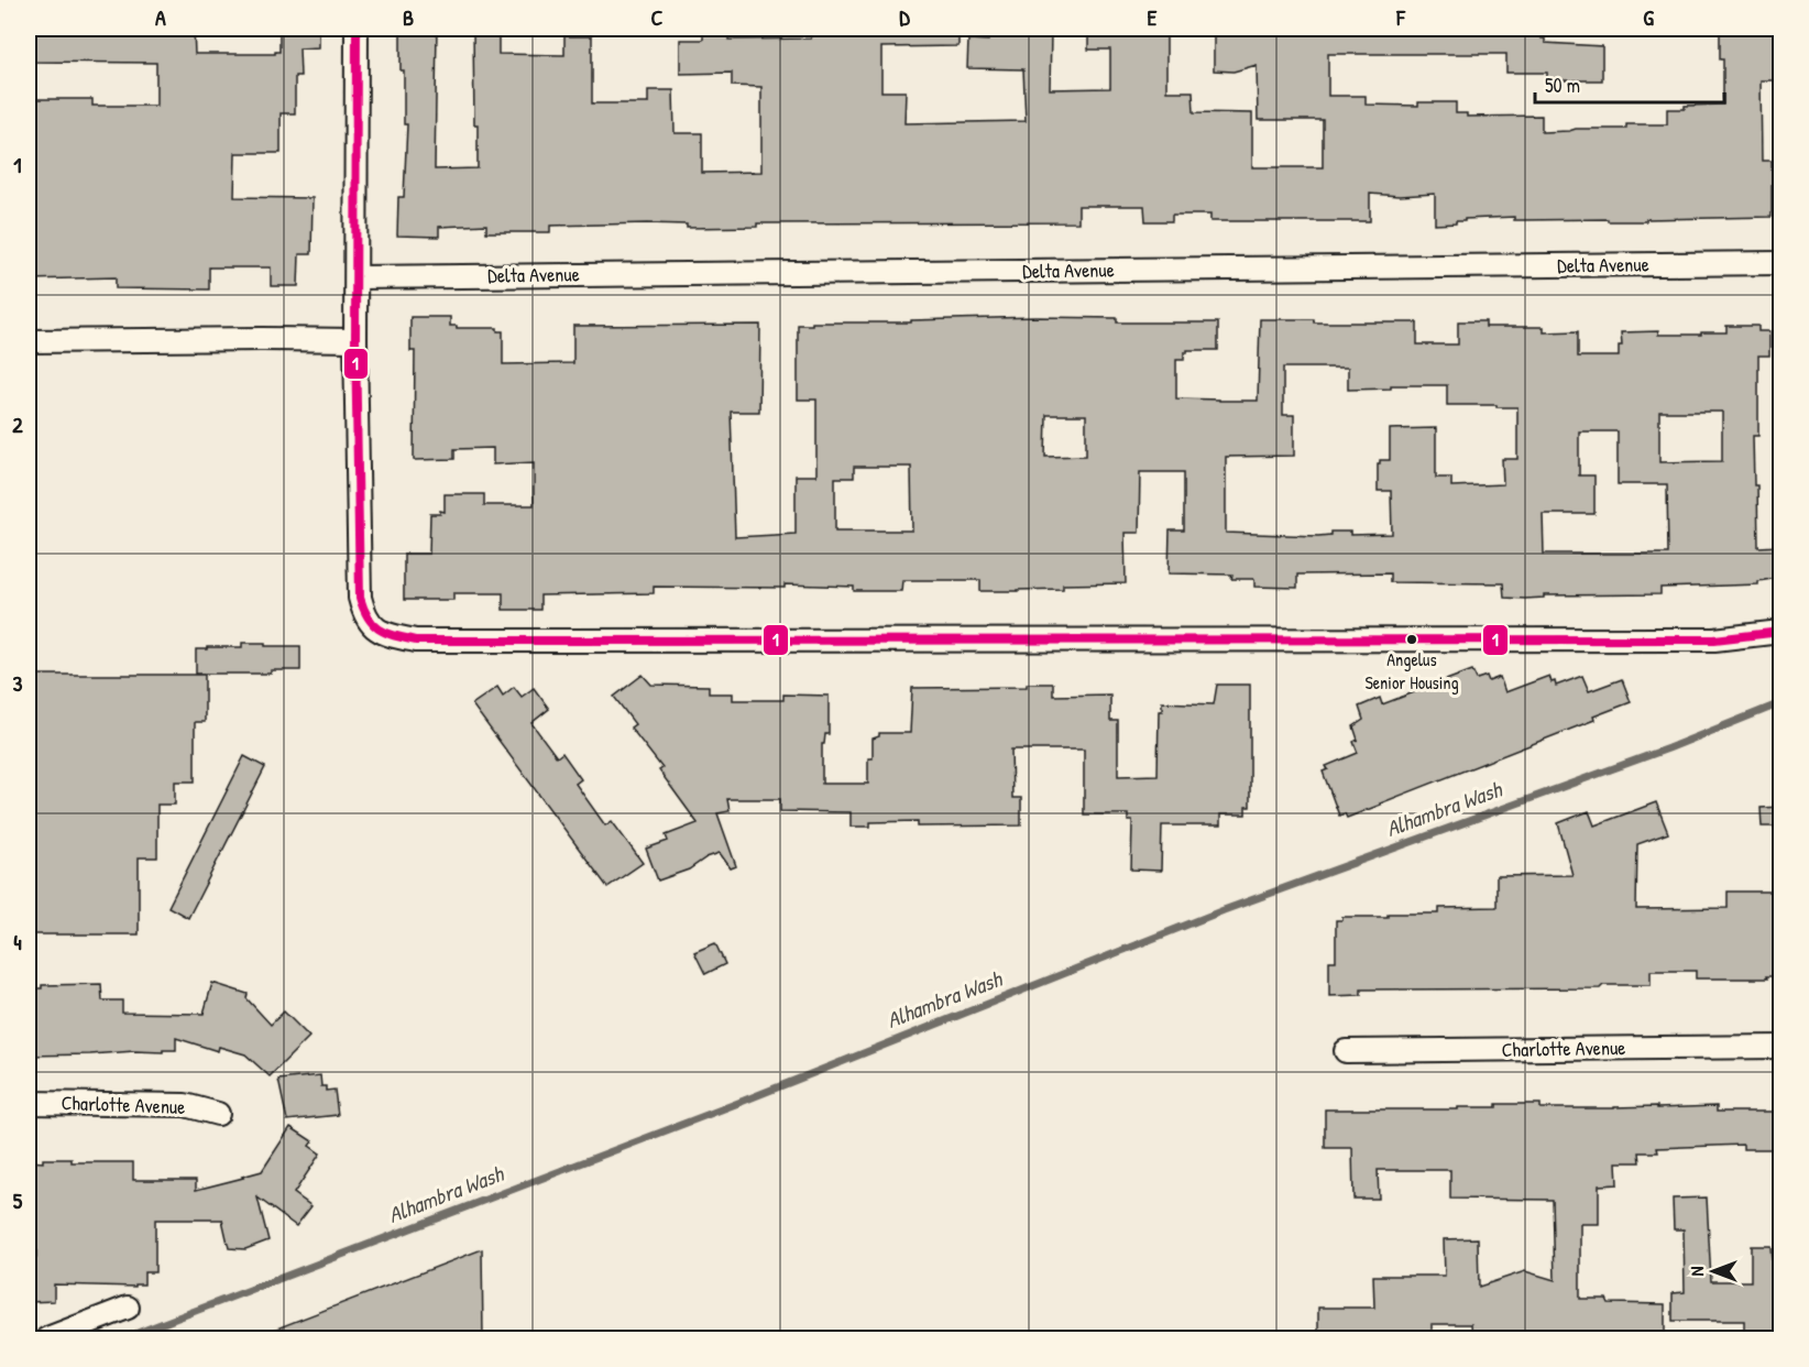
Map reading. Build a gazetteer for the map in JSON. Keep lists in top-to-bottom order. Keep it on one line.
{"streets":{"street":["Delta Avenue","Charlotte Avenue"]},"water":["Alhambra Wash"],"places":["Angelus Senior Housing"],"lines":["transit line 1"],"scale_bar":"50 m","north":"left","grid":{"columns":["A","B","C","D","E","F","G"],"rows":["1","2","3","4","5"]}}
